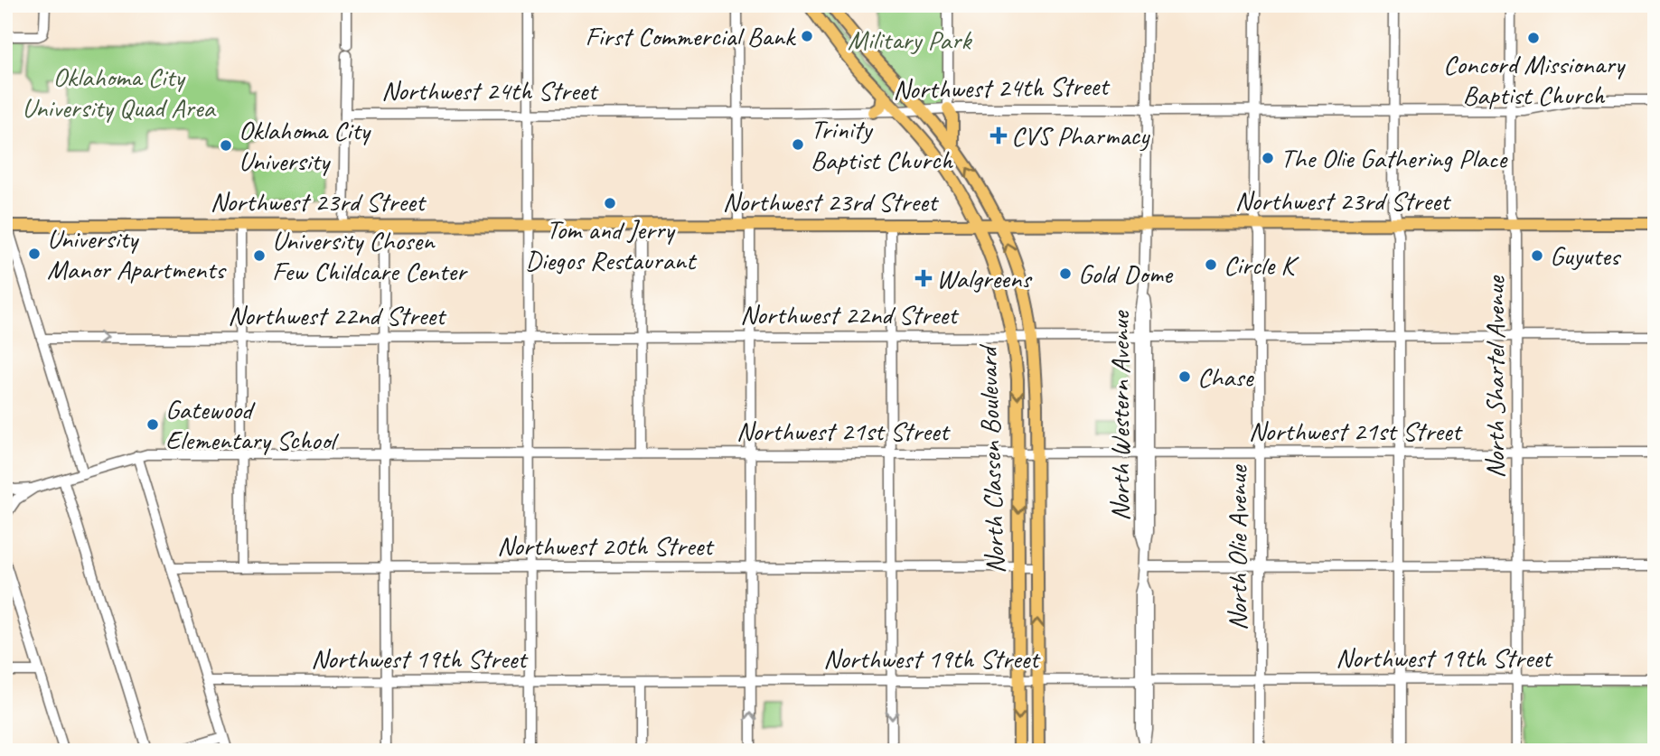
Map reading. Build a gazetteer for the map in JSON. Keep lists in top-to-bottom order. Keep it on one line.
{"streets":{"main road":["Northwest 23rd Street","North Classen Boulevard"],"street":["Northwest 24th Street","Northwest 22nd Street","North Shartel Avenue","North Western Avenue","Northwest 21st Street","Northwest 20th Street","North Olie Avenue","Northwest 19th Street"]},"crossings":[["Northwest 24th Street","North Shartel Avenue"],["Northwest 24th Street","North Western Avenue"],["Northwest 24th Street","North Classen Boulevard"],["Northwest 24th Street","North Olie Avenue"],["Northwest 23rd Street","North Shartel Avenue"],["Northwest 23rd Street","North Western Avenue"],["Northwest 23rd Street","North Classen Boulevard"],["Northwest 23rd Street","North Olie Avenue"],["Northwest 22nd Street","North Shartel Avenue"],["Northwest 22nd Street","North Western Avenue"],["Northwest 22nd Street","North Classen Boulevard"],["Northwest 22nd Street","North Olie Avenue"],["North Shartel Avenue","Northwest 21st Street"],["North Shartel Avenue","Northwest 19th Street"],["North Western Avenue","Northwest 21st Street"],["North Western Avenue","Northwest 19th Street"],["Northwest 21st Street","North Classen Boulevard"],["Northwest 21st Street","North Olie Avenue"],["North Classen Boulevard","Northwest 20th Street"],["North Classen Boulevard","Northwest 19th Street"],["North Olie Avenue","Northwest 19th Street"]],"parks":["Military Park","Oklahoma City University Quad Area"],"places":{"other":["First Commercial Bank","Concord Missionary Baptist Church","Trinity Baptist Church","Oklahoma City University","The Olie Gathering Place","Tom and Jerry Diegos Restaurant","University Manor Apartments","University Chosen Few Childcare Center","Guyutes","Circle K","Gold Dome","Chase","Gatewood Elementary School"],"health":["CVS Pharmacy","Walgreens"]}}
